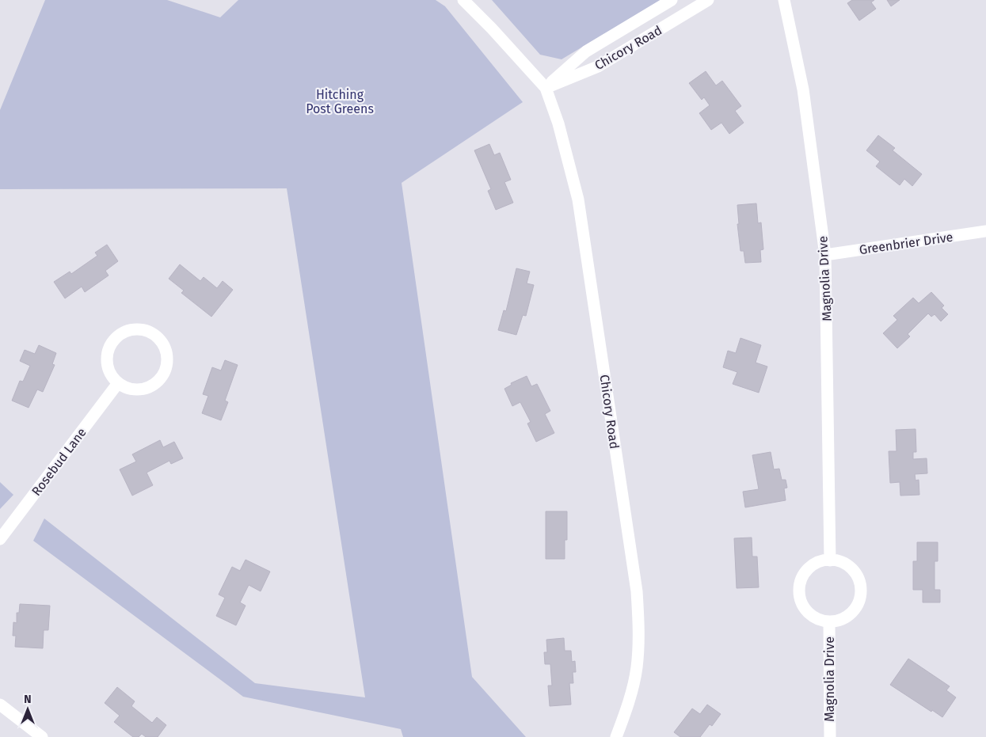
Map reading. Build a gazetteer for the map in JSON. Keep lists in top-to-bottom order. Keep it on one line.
{"streets":{"street":["Chicory Road","Greenbrier Drive","Magnolia Drive","Rosebud Lane"]},"crossings":[["Greenbrier Drive","Magnolia Drive"]],"parks":["Hitching Post Greens"],"north":"top"}
